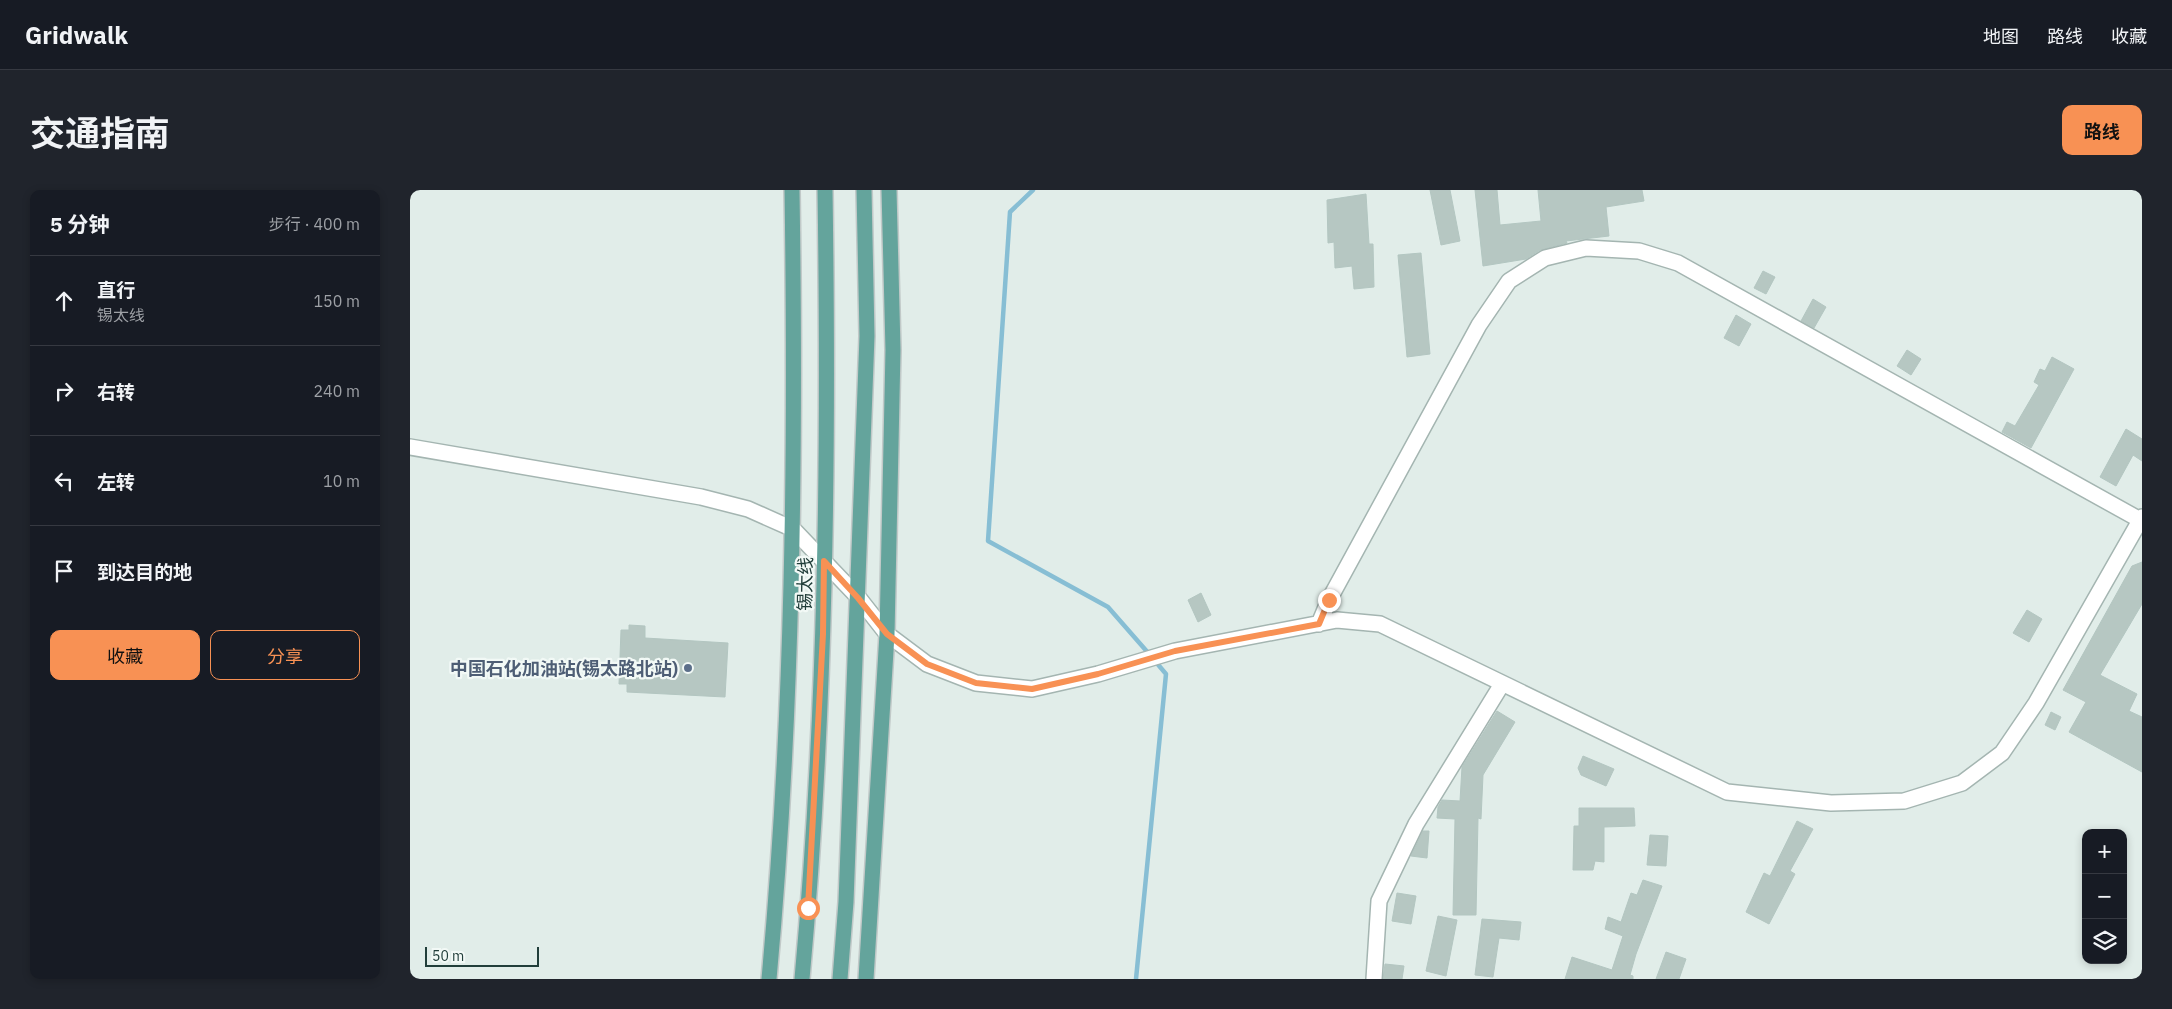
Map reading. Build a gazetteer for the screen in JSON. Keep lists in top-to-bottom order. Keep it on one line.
{"streets":{"main road":["锡太线"]},"places":["中国石化加油站(锡太路北站)"],"scale_bar":"50 m","page":{"header":"Gridwalk","nav":["地图","路线","收藏"],"title":"交通指南","buttons":["路线",["收藏","分享"]],"heading":["5 分钟","步行 · 400 m"],"list":[["直行","锡太线","150 m"],["右转","240 m"],["左转","10 m"],"到达目的地"],"map_buttons":["+","−"],"scale":"50 m"}}
